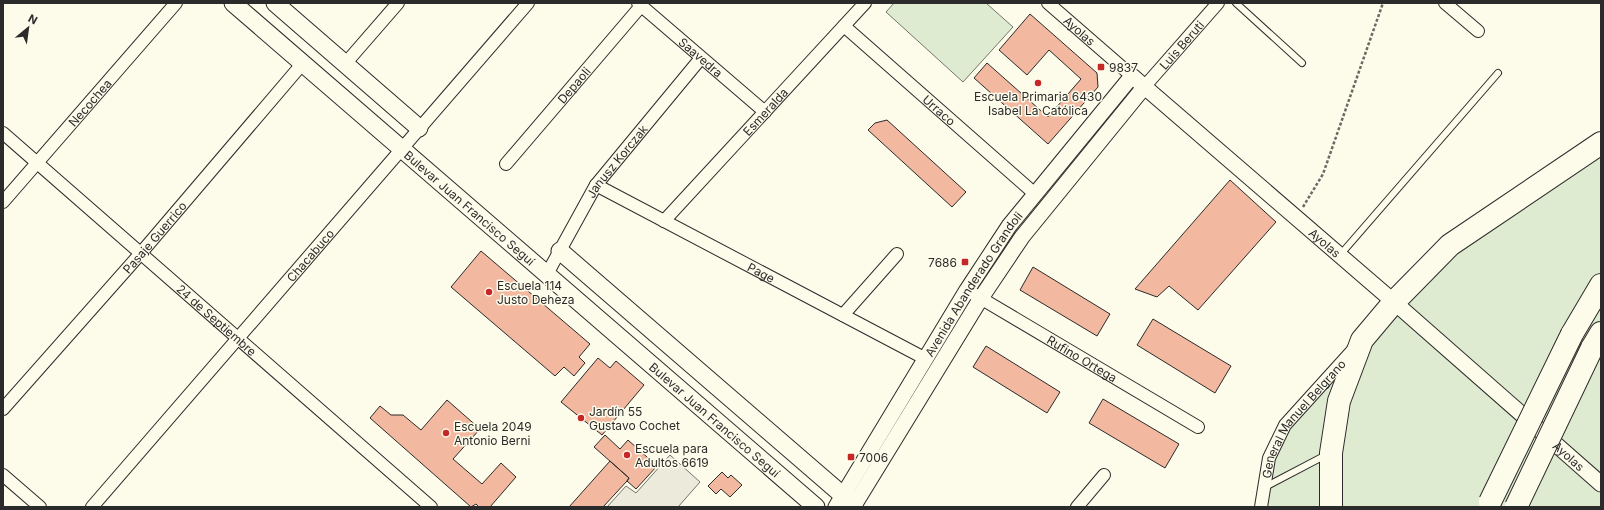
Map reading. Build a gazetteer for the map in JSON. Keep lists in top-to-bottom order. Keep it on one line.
{"streets":{"main road":["Bulevar Juan Francisco Seguí"],"street":["Ayolas","Luis Beruti","Saavedra","Depaoli","Necochea","Urraco","Esmeralda","Janusz Korczak","Pasaje Guerrico","Chacabuco","Page","Avenida Abanderado Grandoli","24 de Septiembre","Rufino Ortega","General Manuel Belgrano"]},"crossings":[["Ayolas","Luis Beruti"],["Ayolas","Avenida Abanderado Grandoli"],["Luis Beruti","Avenida Abanderado Grandoli"],["Saavedra","Depaoli"],["Saavedra","Esmeralda"],["Saavedra","Janusz Korczak"],["Necochea","24 de Septiembre"],["Urraco","Esmeralda"],["Urraco","Avenida Abanderado Grandoli"],["Esmeralda","Page"],["Janusz Korczak","Bulevar Juan Francisco Seguí"],["Janusz Korczak","Page"],["Bulevar Juan Francisco Seguí","Pasaje Guerrico"],["Bulevar Juan Francisco Seguí","Chacabuco"],["Pasaje Guerrico","24 de Septiembre"],["Chacabuco","24 de Septiembre"],["Page","Avenida Abanderado Grandoli"],["Avenida Abanderado Grandoli","Rufino Ortega"]],"places":{"transit":["9837","7686","7006"],"other":["Escuela Primaria 6430 Isabel La Católica","Escuela 114 Justo Deheza","Jardín 55 Gustavo Cochet","Escuela 2049 Antonio Berni","Escuela para Adultos 6619"]},"north":"top right"}
